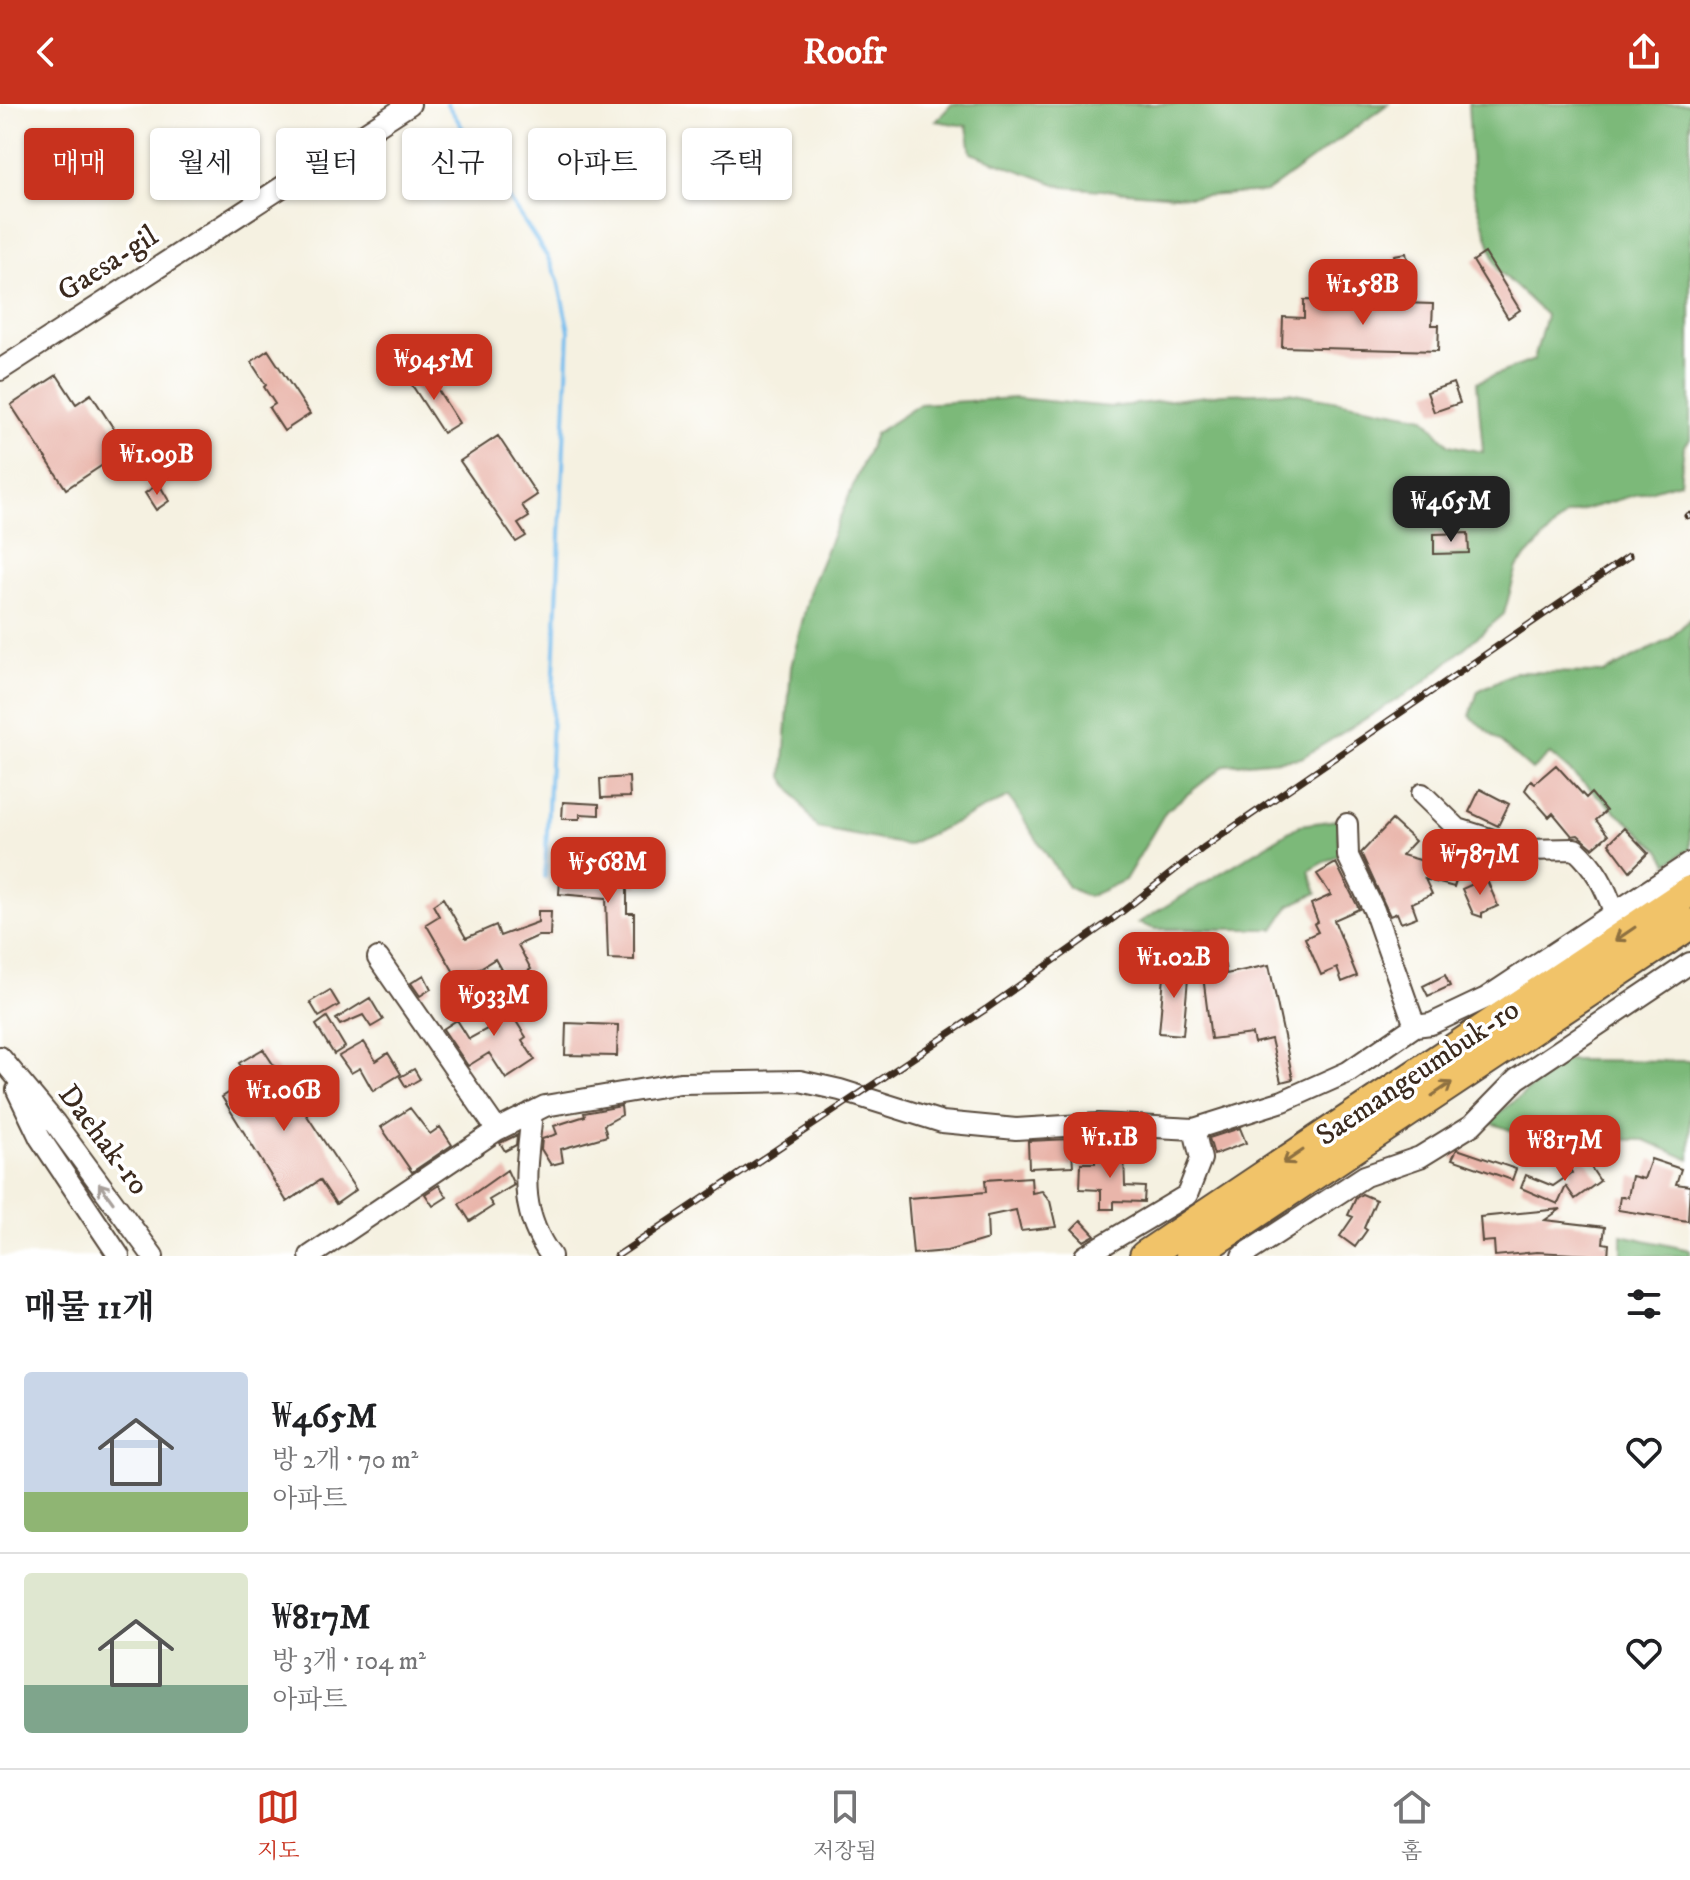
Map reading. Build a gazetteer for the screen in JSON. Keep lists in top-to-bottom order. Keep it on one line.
{"streets":{"highway":["Saemangeumbuk-ro"],"street":["Gaesa-gil","Daehak-ro"]},"page":{"header":"Roofr","chip":["매매","월세","필터","신규","아파트","주택"],"price":["₩1.58B","₩945M","₩1.09B","₩465M","₩787M","₩568M","₩1.02B","₩933M","₩1.06B","₩1.1B","₩817M"],"heading":"매물 11개","list":[{"name":"₩465M","note":"방 2개 · 70 m² · 아파트"},{"name":"₩817M","note":"방 3개 · 104 m² · 아파트"}],"tabs":["지도","저장됨","홈"]}}
